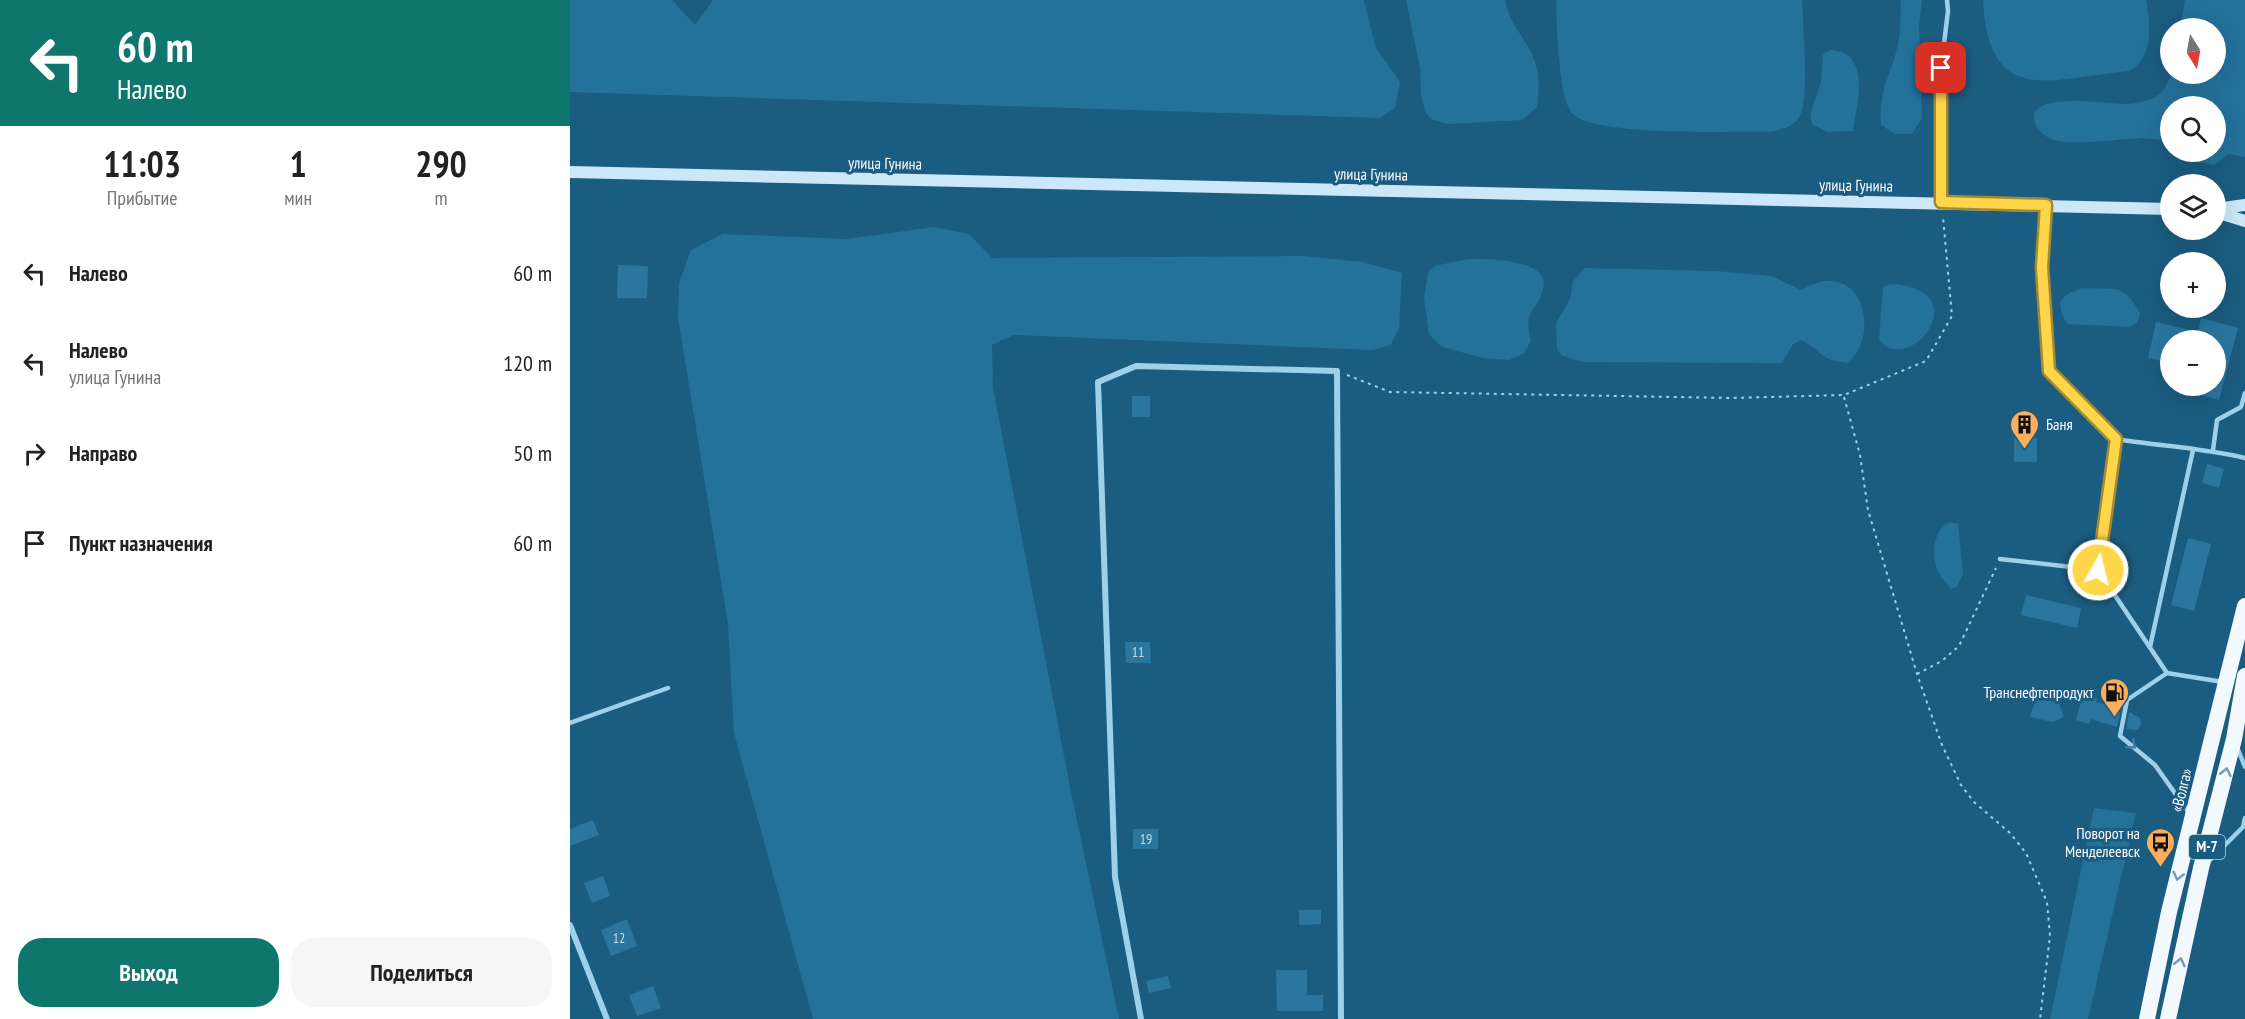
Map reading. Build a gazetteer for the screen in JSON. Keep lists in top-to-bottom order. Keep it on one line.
{"streets":{"highway":["«Волга»","М-7"],"main road":["улица Гунина"]},"places":{"building":["Баня"],"fuel station":["Транснефтепродукт"],"bus stop":["Поворот на Менделеевск"]},"house_numbers":["11","19","12"],"north":"bottom","page":{"turn":["60 m","Налево"],"map_buttons":["+","−"],"eta":["11:03","Прибытие","1","мин","290","m"],"list":[{"name":"Налево","value":"60 m"},{"name":"Налево","note":"улица Гунина","value":"120 m"},{"name":"Направо","value":"50 m"},{"name":"Пункт назначения","value":"60 m"}],"buttons":["Выход","Поделиться"]}}
